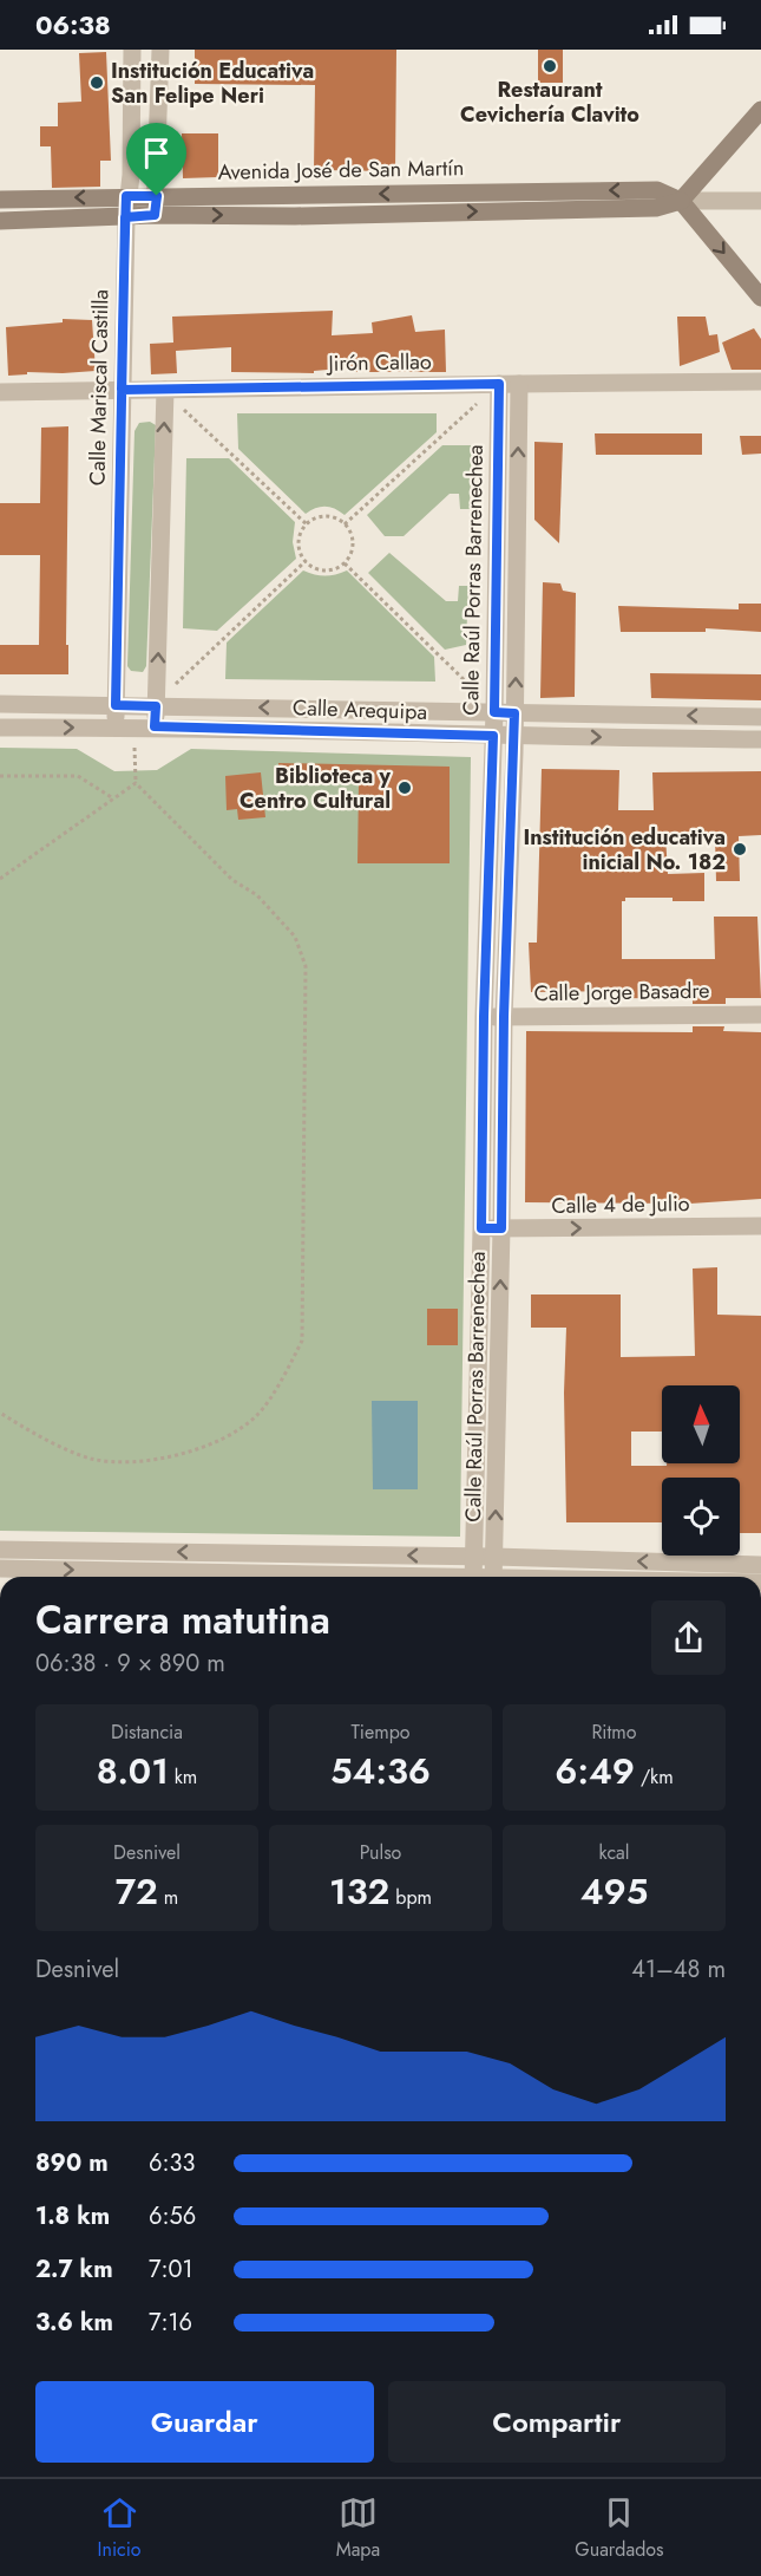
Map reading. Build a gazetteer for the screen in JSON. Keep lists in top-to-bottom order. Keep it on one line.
{"streets":{"main road":["Avenida José de San Martín"],"street":["Jirón Callao","Calle Mariscal Castilla","Calle Raúl Porras Barrenechea","Calle Arequipa","Calle Jorge Basadre","Calle 4 de Julio"]},"crossings":[["Avenida José de San Martín","Calle Mariscal Castilla"],["Jirón Callao","Calle Mariscal Castilla"],["Jirón Callao","Calle Raúl Porras Barrenechea"],["Calle Mariscal Castilla","Calle Arequipa"],["Calle Raúl Porras Barrenechea","Calle Arequipa"],["Calle Raúl Porras Barrenechea","Calle Jorge Basadre"],["Calle Raúl Porras Barrenechea","Calle 4 de Julio"]],"one_way":["Calle 4 de Julio"],"places":["Restaurant Cevichería Clavito","Institución Educativa San Felipe Neri","Biblioteca y Centro Cultural","Institución educativa inicial No. 182"],"north":"top","page":{"status":"06:38","heading":["Carrera matutina","06:38 · 9 × 890 m"],"stats":[["Distancia","8.01 km"],["Tiempo","54:36"],["Ritmo","6:49 /km"],["Desnivel","72 m"],["Pulso","132 bpm"],["kcal","495"]],"chart":["Desnivel","41–48 m"],"list":[{"name":"890 m","note":"6:33"},{"name":"1.8 km","note":"6:56"},{"name":"2.7 km","note":"7:01"},{"name":"3.6 km","note":"7:16"}],"buttons":["Guardar","Compartir"],"tabs":["Inicio","Mapa","Guardados"]}}
